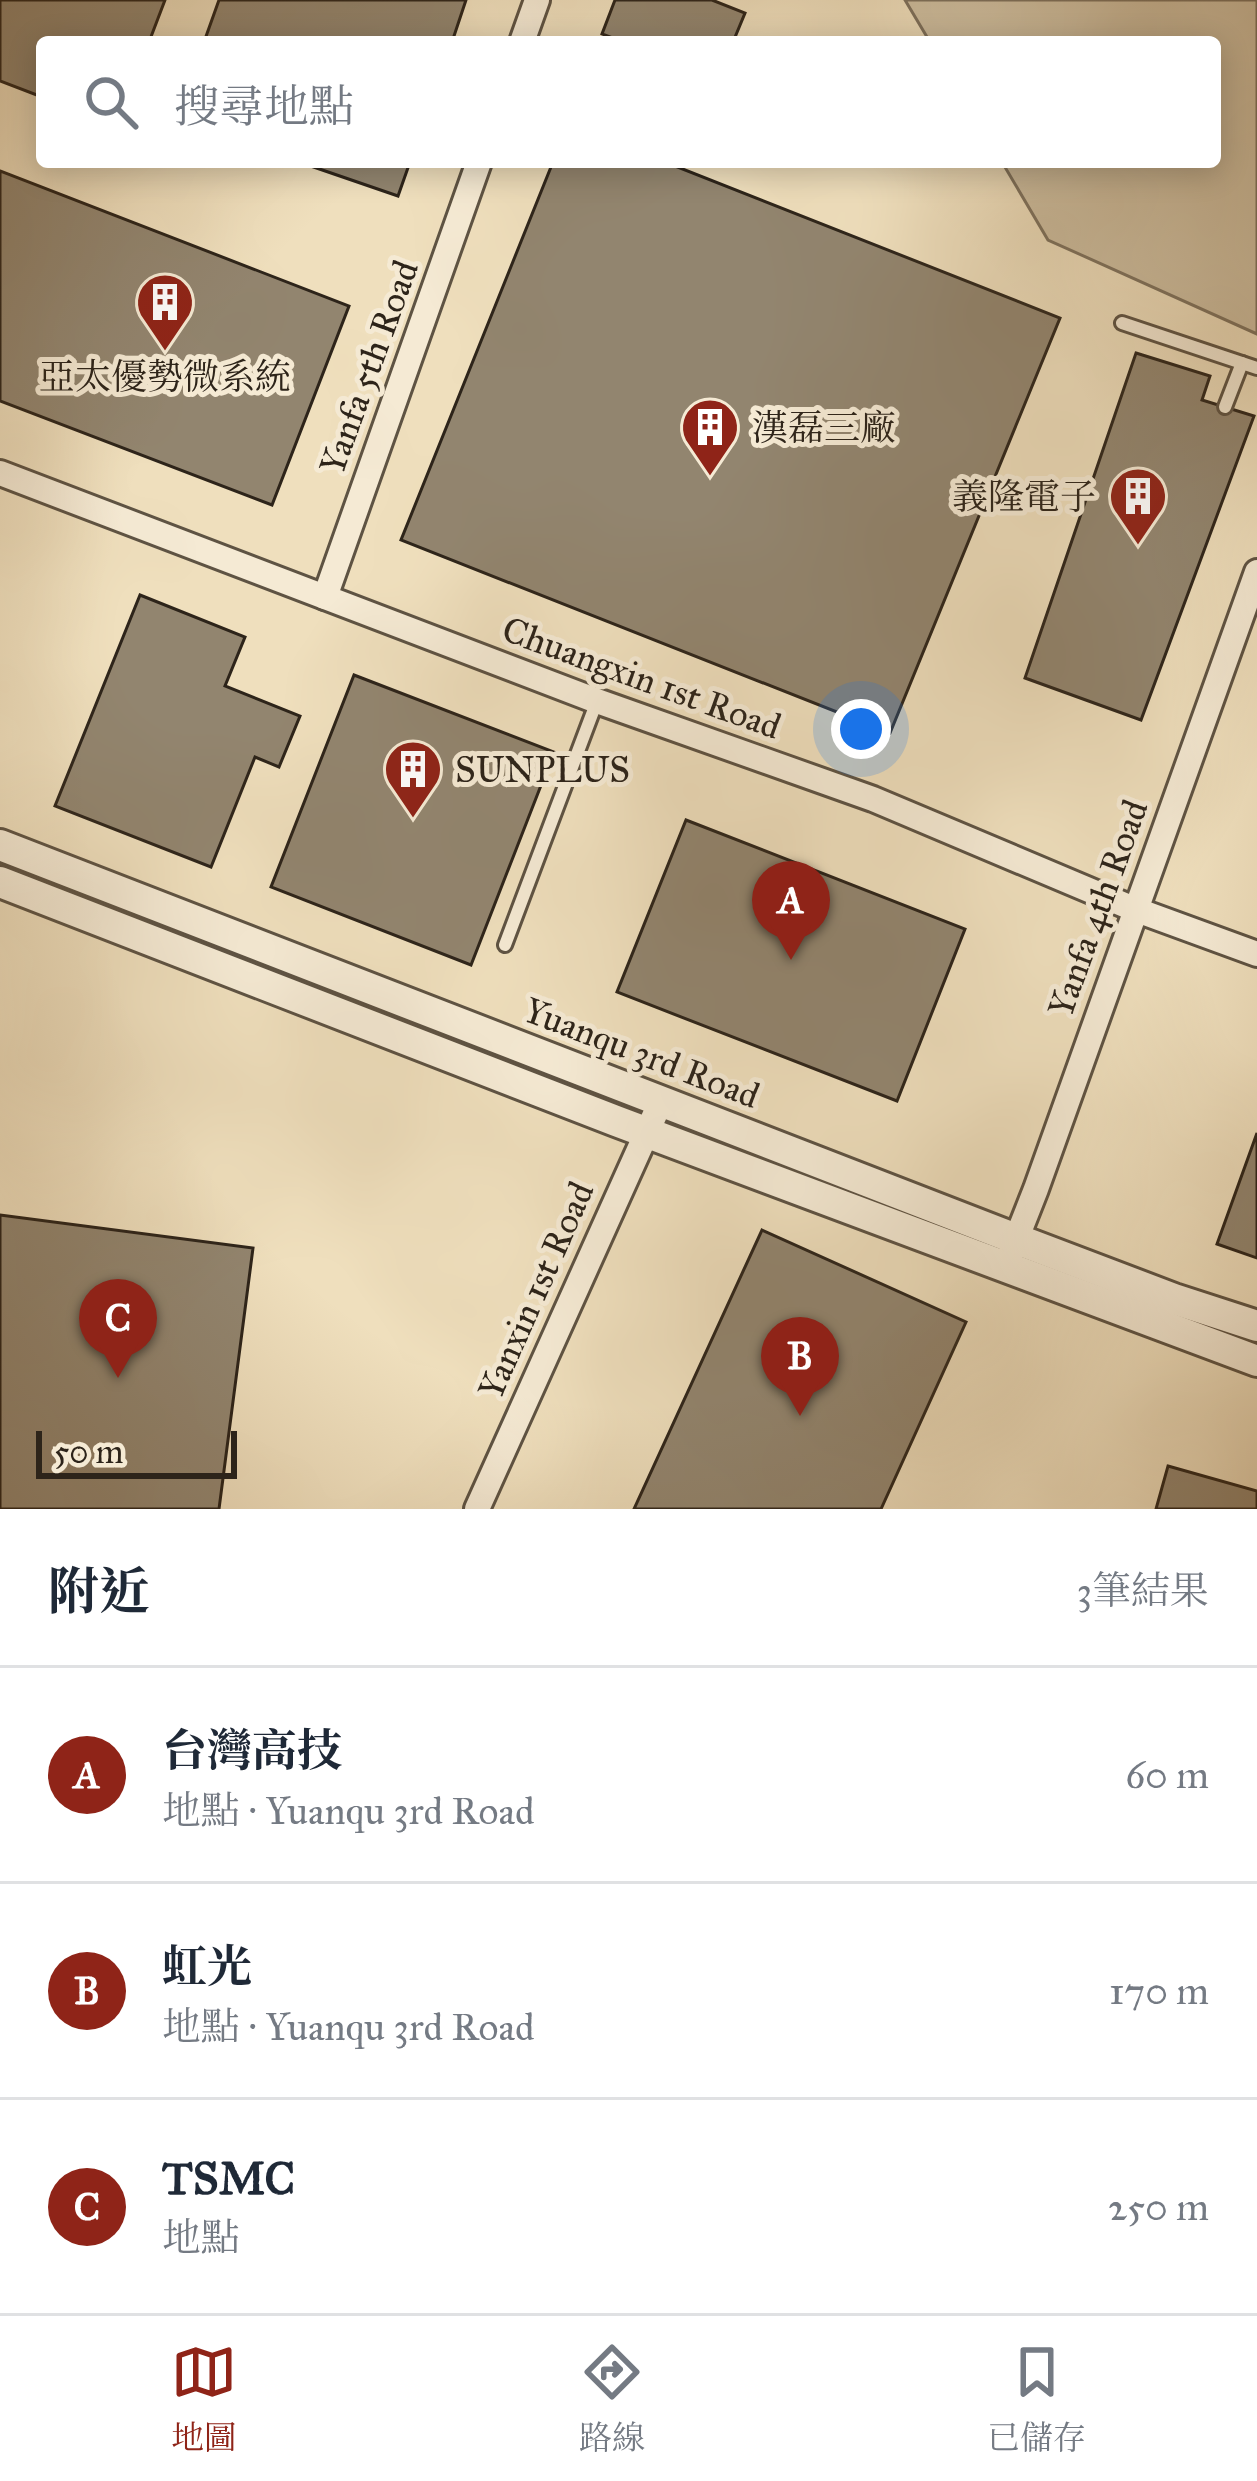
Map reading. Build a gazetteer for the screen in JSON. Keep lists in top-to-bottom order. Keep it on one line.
{"streets":{"street":["Yanfa 5th Road","Chuangxin 1st Road","Yanfa 4th Road","Yuanqu 3rd Road","Yanxin 1st Road"]},"crossings":[["Yanfa 5th Road","Chuangxin 1st Road"],["Chuangxin 1st Road","Yanfa 4th Road"],["Yanfa 4th Road","Yuanqu 3rd Road"],["Yuanqu 3rd Road","Yanxin 1st Road"]],"places":{"building":["亞太優勢微系統","漢磊三廠","義隆電子","SUNPLUS"]},"scale_bar":"50 m","page":{"search":"搜尋地點","pins":["A","C","B"],"scale":"50 m","heading":["附近","3筆結果"],"list":[{"mark":"A","name":"台灣高技","note":"地點 · Yuanqu 3rd Road","value":"60 m"},{"mark":"B","name":"虹光","note":"地點 · Yuanqu 3rd Road","value":"170 m"},{"mark":"C","name":"TSMC","note":"地點","value":"250 m"}],"nav":["地圖","路線","已儲存"]}}
